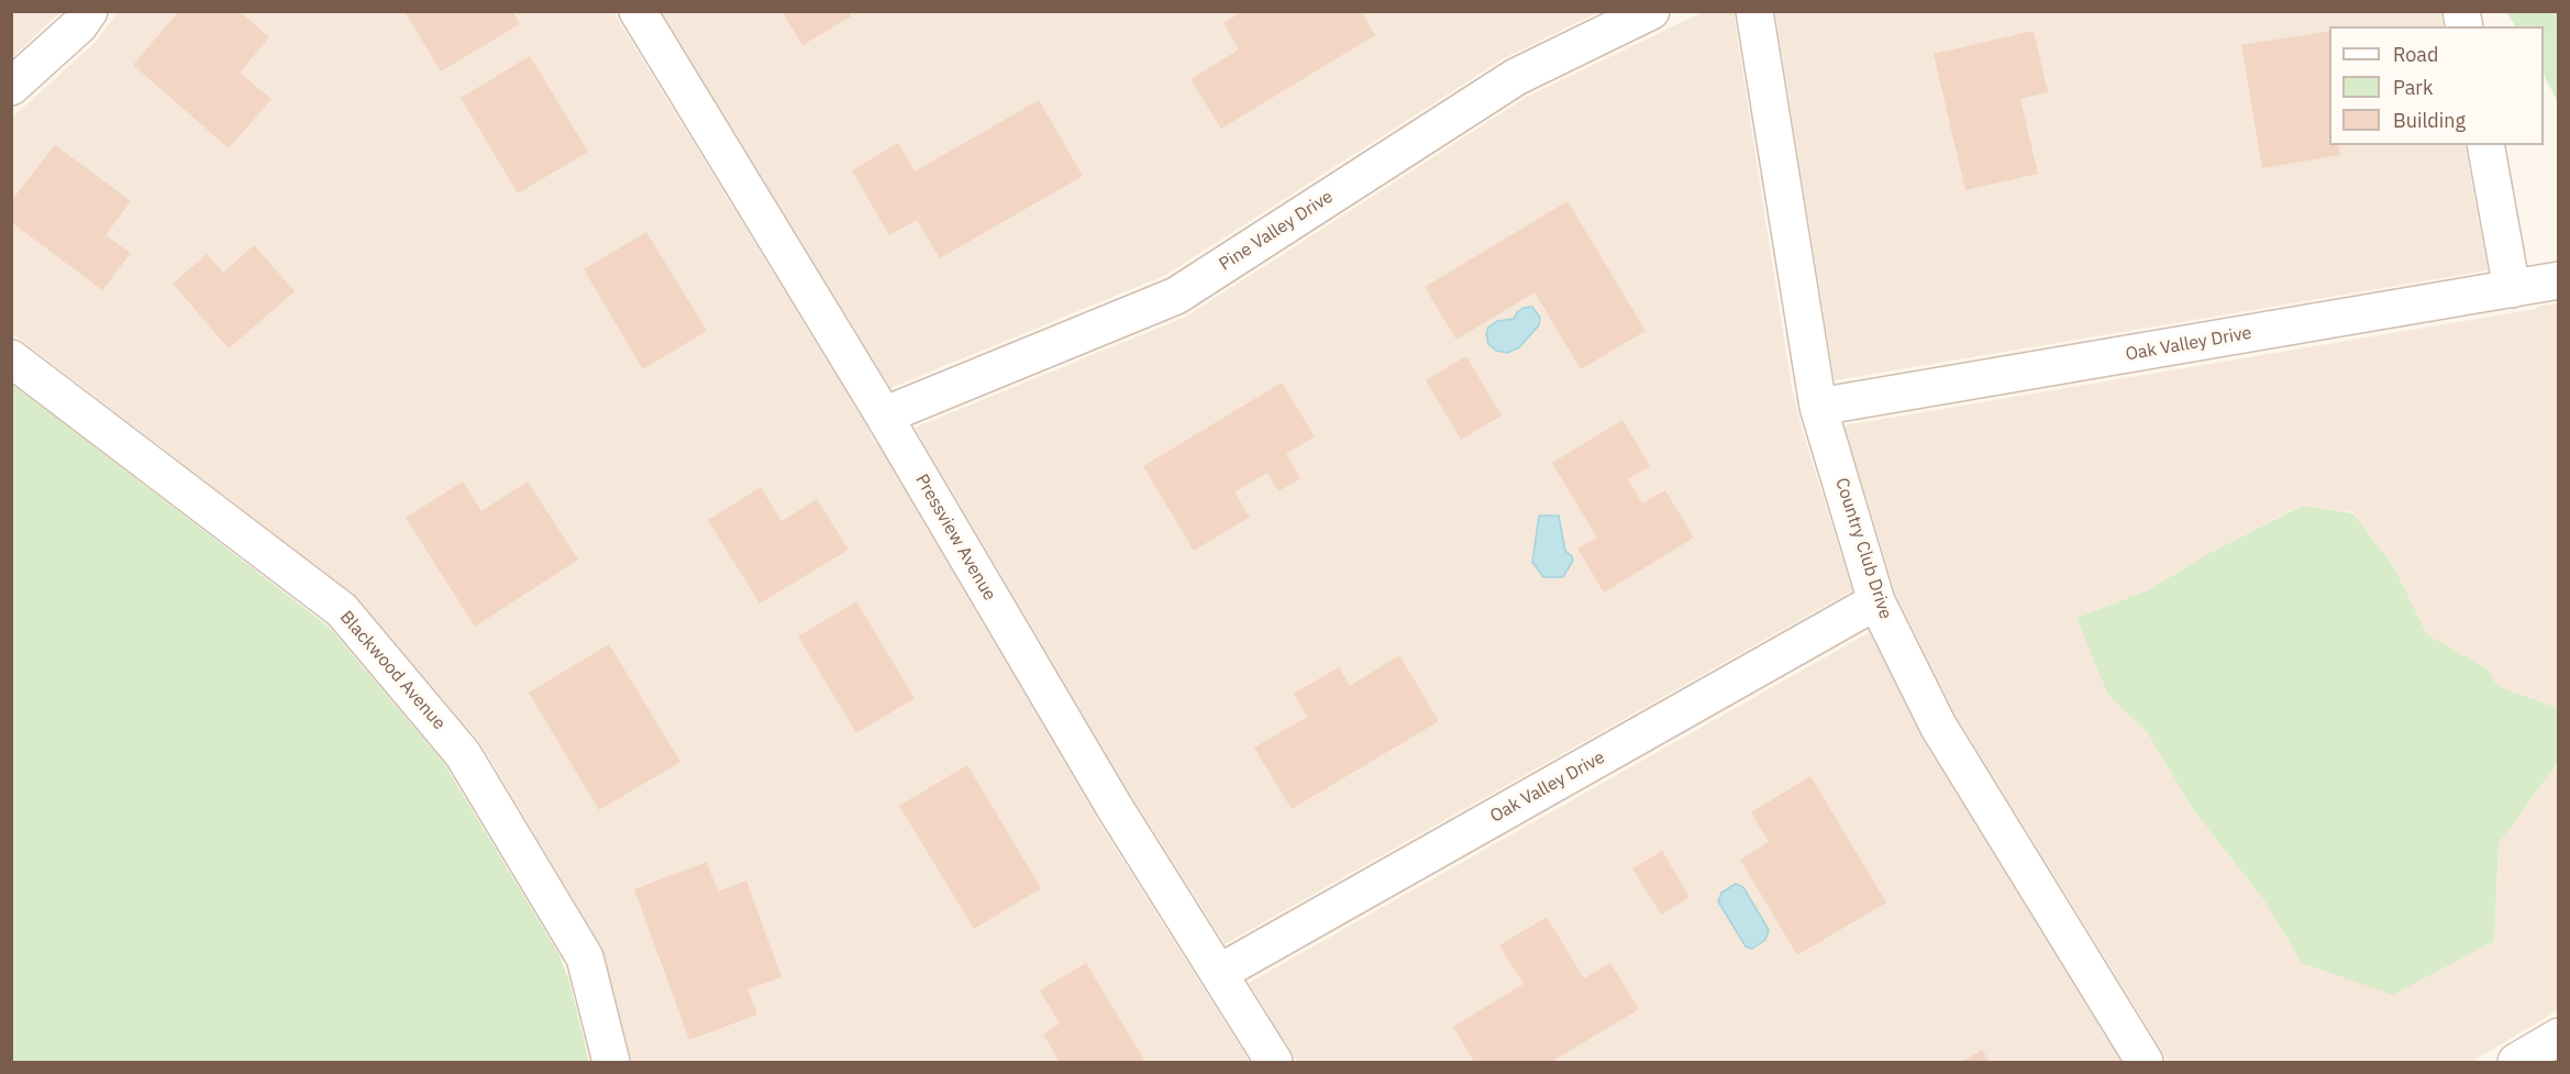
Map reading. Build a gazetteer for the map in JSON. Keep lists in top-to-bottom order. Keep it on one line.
{"streets":{"street":["Pine Valley Drive","Oak Valley Drive","Pressview Avenue","Country Club Drive","Blackwood Avenue"]},"crossings":[["Pine Valley Drive","Pressview Avenue"],["Oak Valley Drive","Pressview Avenue"],["Oak Valley Drive","Country Club Drive"]],"legend":["Road","Park","Building"]}
